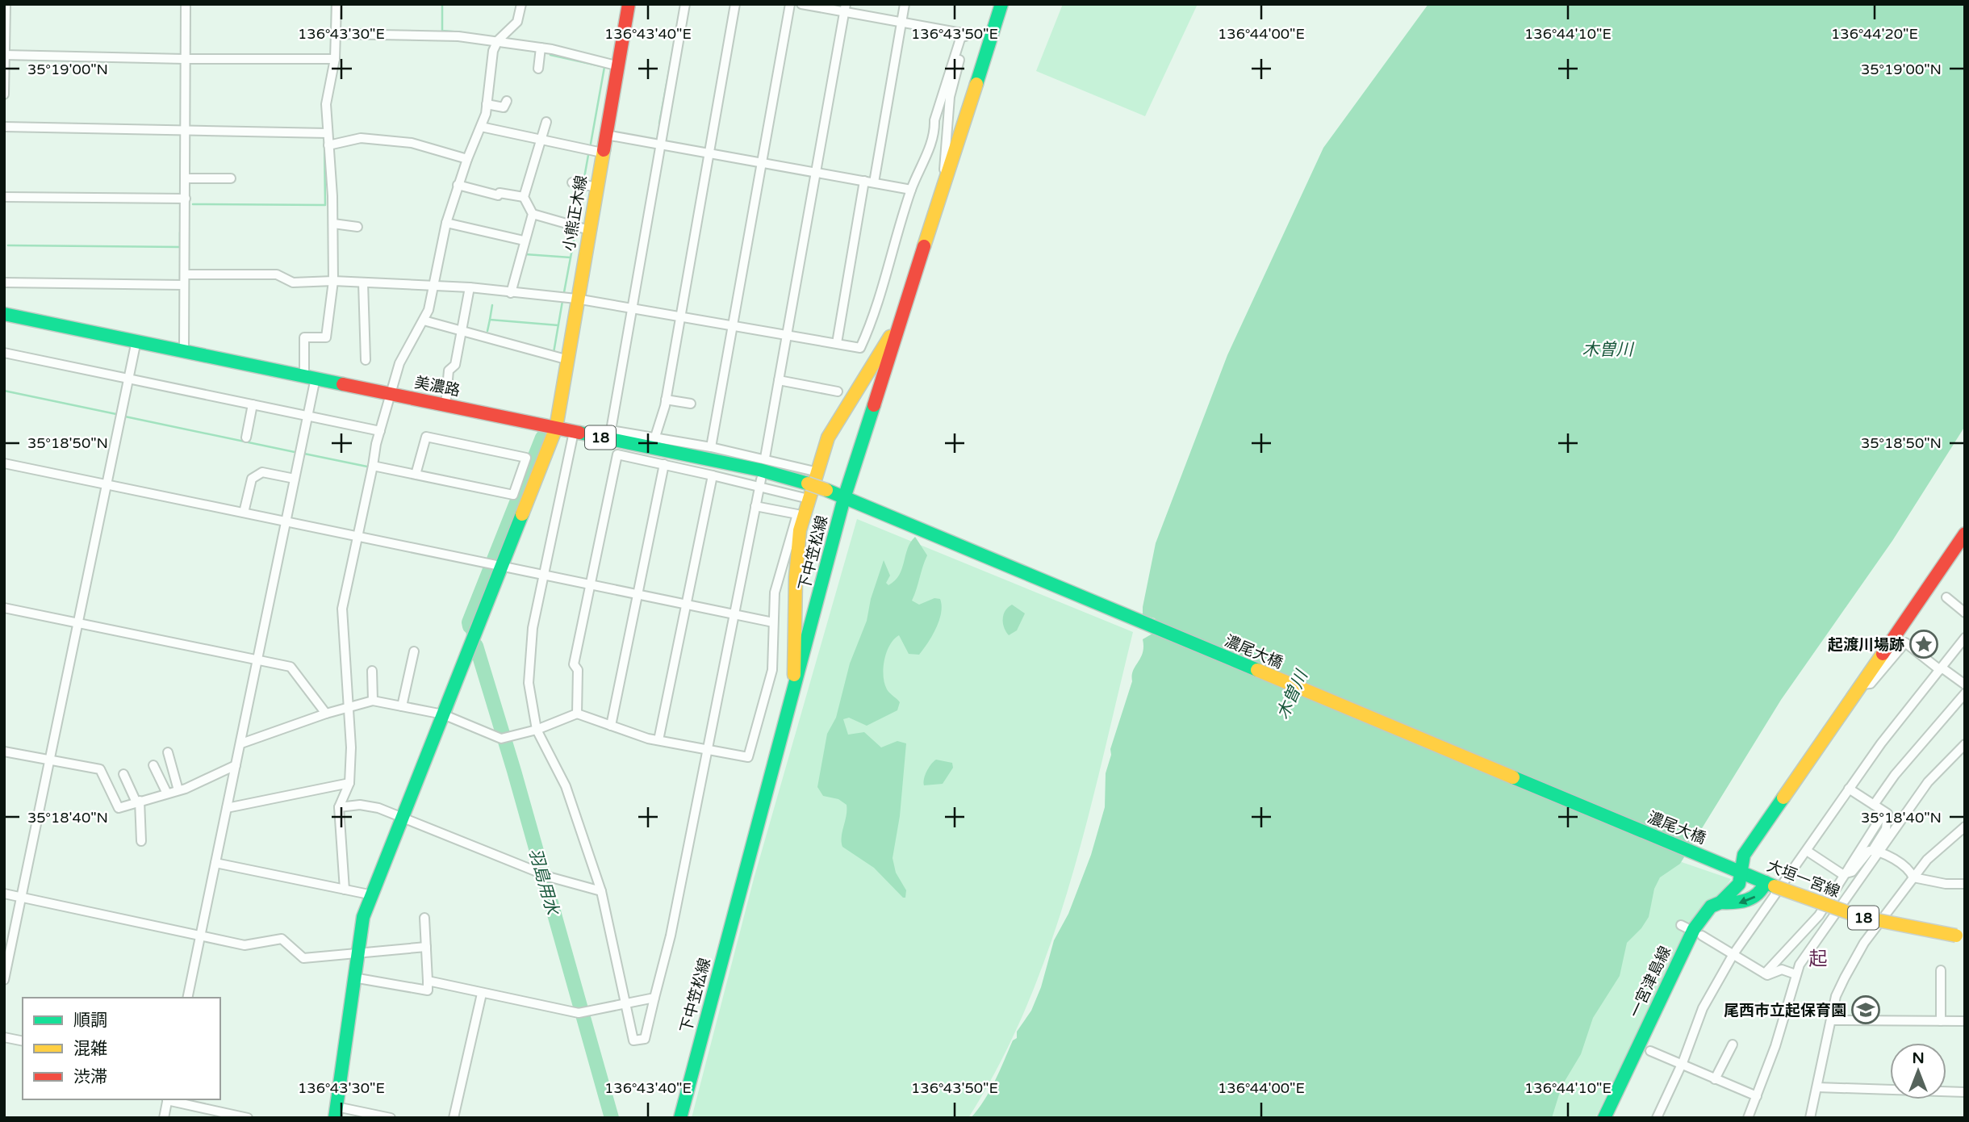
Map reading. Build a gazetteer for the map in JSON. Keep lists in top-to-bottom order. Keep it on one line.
{"streets":{"main road":["小熊正木線","美濃路","18","下中笠松線","濃尾大橋","大垣一宮線","一宮津島線"]},"crossings":[["小熊正木線","美濃路"],["美濃路","下中笠松線"],["美濃路","濃尾大橋"],["濃尾大橋","大垣一宮線"],["濃尾大橋","一宮津島線"],["大垣一宮線","一宮津島線"]],"districts":["起"],"water":["木曽川","羽島用水"],"places":{"place":["起渡川場跡"],"school or university":["尾西市立起保育園"]},"legend":["順調","混雑","渋滞"],"north":"top","coordinates":["136°43'30\"E","136°43'40\"E","136°43'50\"E","136°44'00\"E","136°44'10\"E","136°44'20\"E","35°19'00\"N","35°18'50\"N","35°18'40\"N"]}
